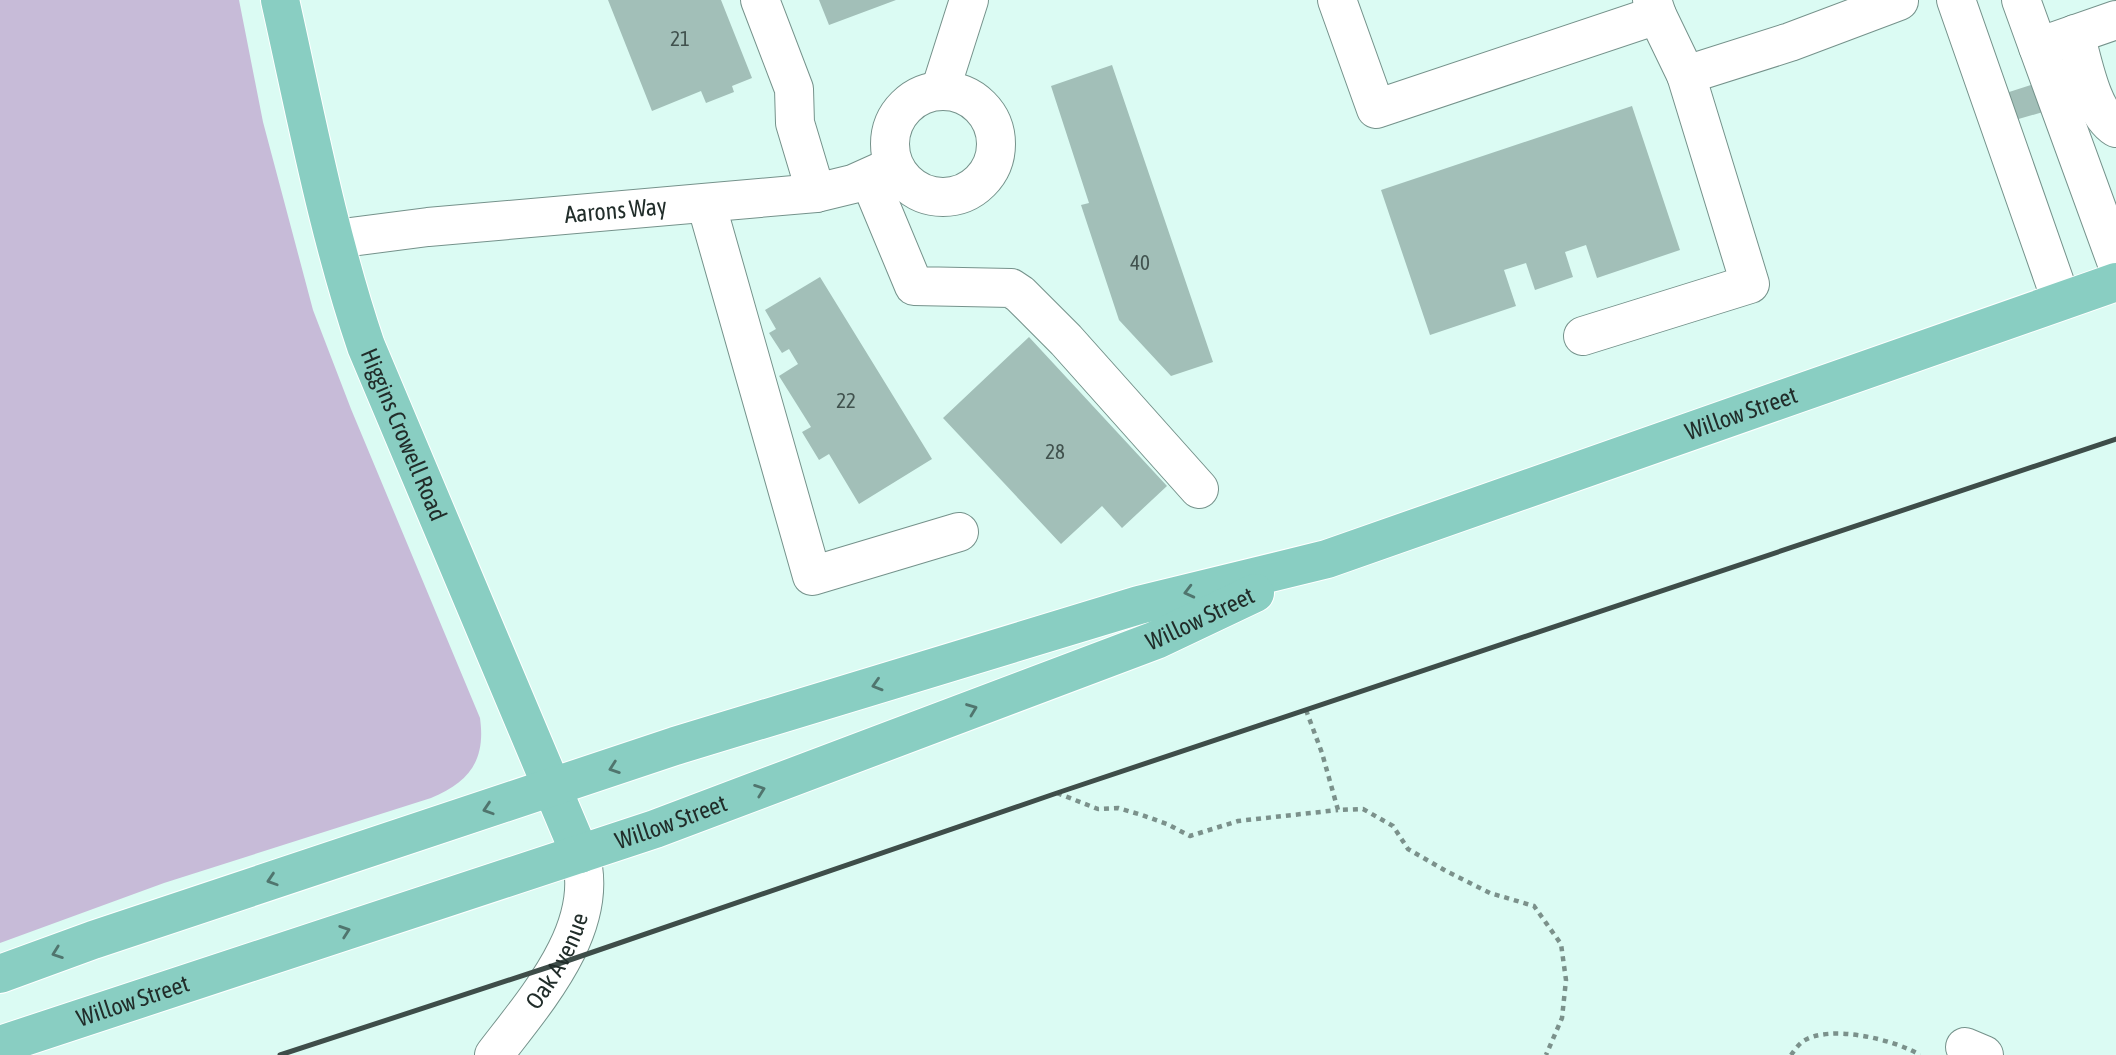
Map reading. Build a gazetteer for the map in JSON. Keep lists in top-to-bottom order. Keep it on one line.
{"streets":{"main road":["Willow Street","Higgins Crowell Road"],"street":["Aarons Way","Oak Avenue"]},"crossings":[["Aarons Way","Higgins Crowell Road"],["Willow Street","Higgins Crowell Road"],["Willow Street","Oak Avenue"],["Higgins Crowell Road","Oak Avenue"]],"house_numbers":["21","40","22","28"]}
